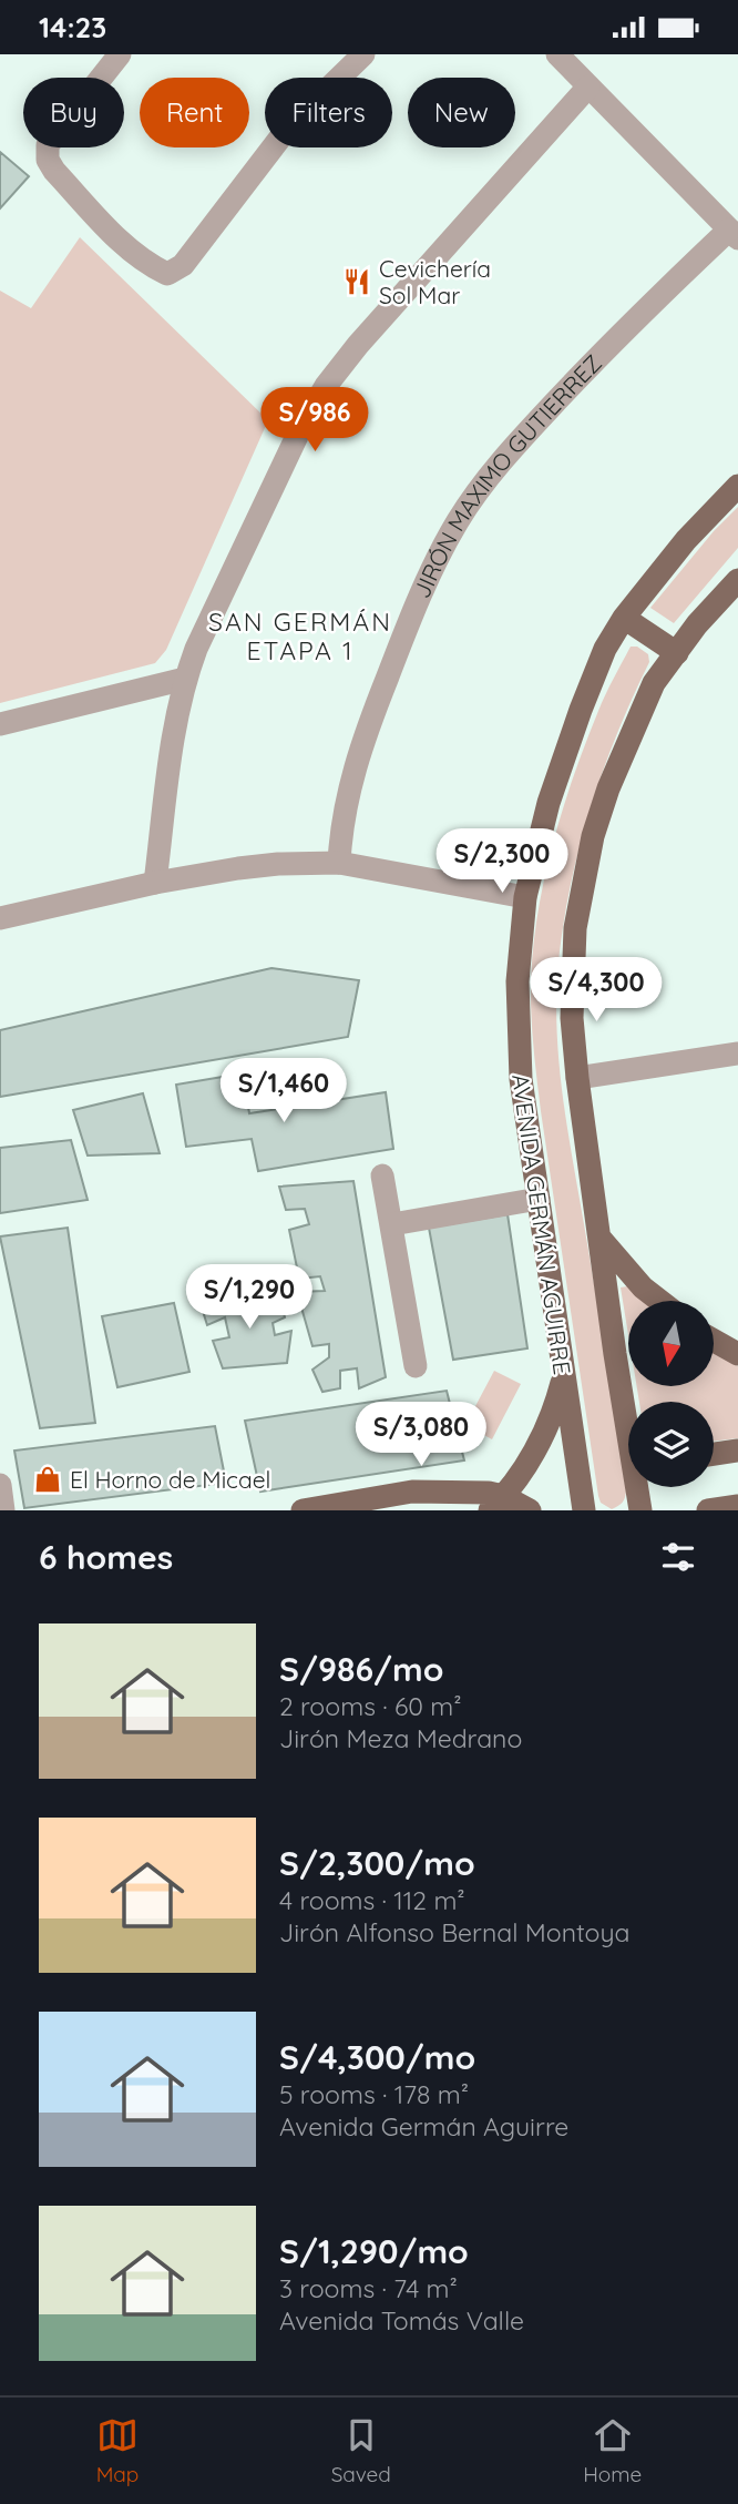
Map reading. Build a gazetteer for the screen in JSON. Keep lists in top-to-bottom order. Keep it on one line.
{"streets":{"main road":["AVENIDA GERMÁN AGUIRRE"],"street":["JIRÓN MAXIMO GUTIERREZ"]},"districts":["SAN GERMÁN ETAPA 1"],"places":{"restaurant":["Cevichería Sol Mar"],"shop":["El Horno de Micael"]},"north":"bottom","page":{"status":"14:23","chip":["Buy","Rent","Filters","New"],"price":["S/986","S/2,300","S/4,300","S/1,460","S/1,290","S/3,080"],"heading":"6 homes","list":[{"name":"S/986/mo","note":"2 rooms · 60 m² · Jirón Meza Medrano"},{"name":"S/2,300/mo","note":"4 rooms · 112 m² · Jirón Alfonso Bernal Montoya"},{"name":"S/4,300/mo","note":"5 rooms · 178 m² · Avenida Germán Aguirre"},{"name":"S/1,290/mo","note":"3 rooms · 74 m² · Avenida Tomás Valle"}],"tabs":["Map","Saved","Home"]}}
